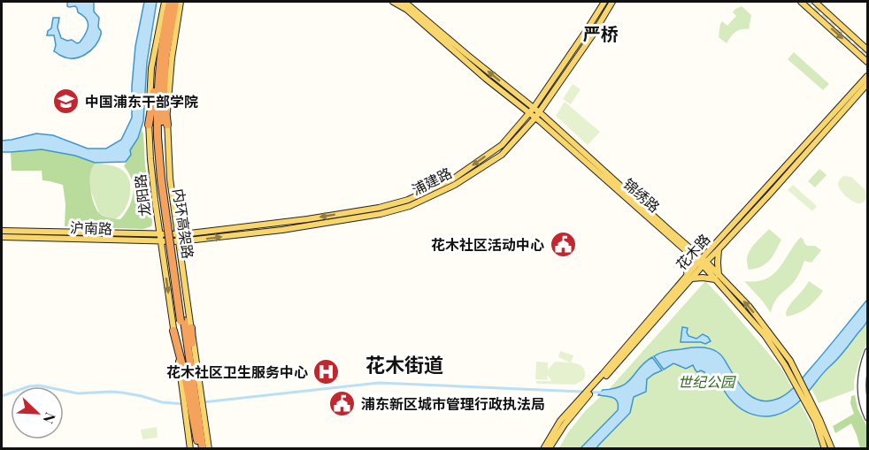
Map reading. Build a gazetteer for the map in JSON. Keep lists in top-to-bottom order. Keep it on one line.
{"streets":{"highway":["内环高架路"],"main road":["浦建路","龙阳路","锦绣路","沪南路","花木路"]},"crossings":[["浦建路","龙阳路"],["浦建路","锦绣路"],["浦建路","沪南路"],["龙阳路","沪南路"],["锦绣路","花木路"]],"districts":["严桥","花木街道"],"parks":["世纪公园"],"places":{"school or university":["中国浦东干部学院"],"public building":["花木社区活动中心","浦东新区城市管理行政执法局"],"hospital":["花木社区卫生服务中心"]},"north":"bottom right"}
